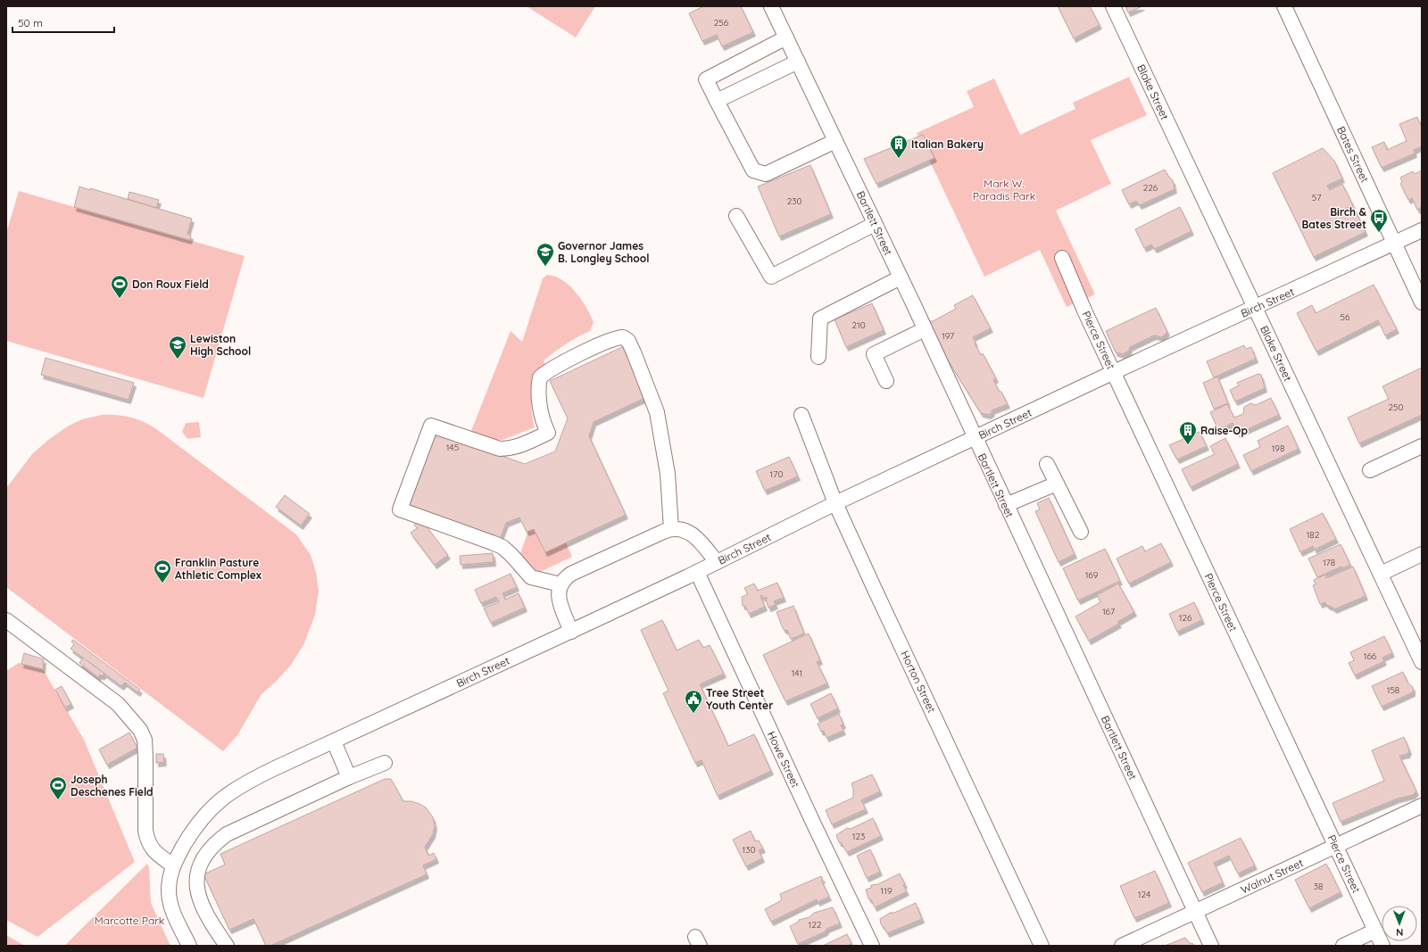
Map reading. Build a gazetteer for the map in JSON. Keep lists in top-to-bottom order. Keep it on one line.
{"streets":{"street":["Blake Street","Bates Street","Bartlett Street","Birch Street","Pierce Street","Horton Street","Howe Street","Walnut Street"]},"crossings":[["Blake Street","Birch Street"],["Bates Street","Birch Street"],["Bartlett Street","Birch Street"],["Bartlett Street","Walnut Street"],["Birch Street","Pierce Street"],["Birch Street","Horton Street"],["Birch Street","Howe Street"],["Pierce Street","Walnut Street"]],"parks":["Mark W. Paradis Park","Marcotte Park"],"places":{"building":["Italian Bakery","Raise-Op"],"bus stop":["Birch & Bates Street"],"school or university":["Governor James B. Longley School","Lewiston High School"],"sports":["Don Roux Field","Franklin Pasture Athletic Complex","Joseph Deschenes Field"],"public building":["Tree Street Youth Center"]},"house_numbers":["256","226","57","230","56","210","197","250","145","198","170","182","178","169","167","126","166","141","158","123","130","38","119","124","122"],"scale_bar":"50 m","north":"bottom"}
